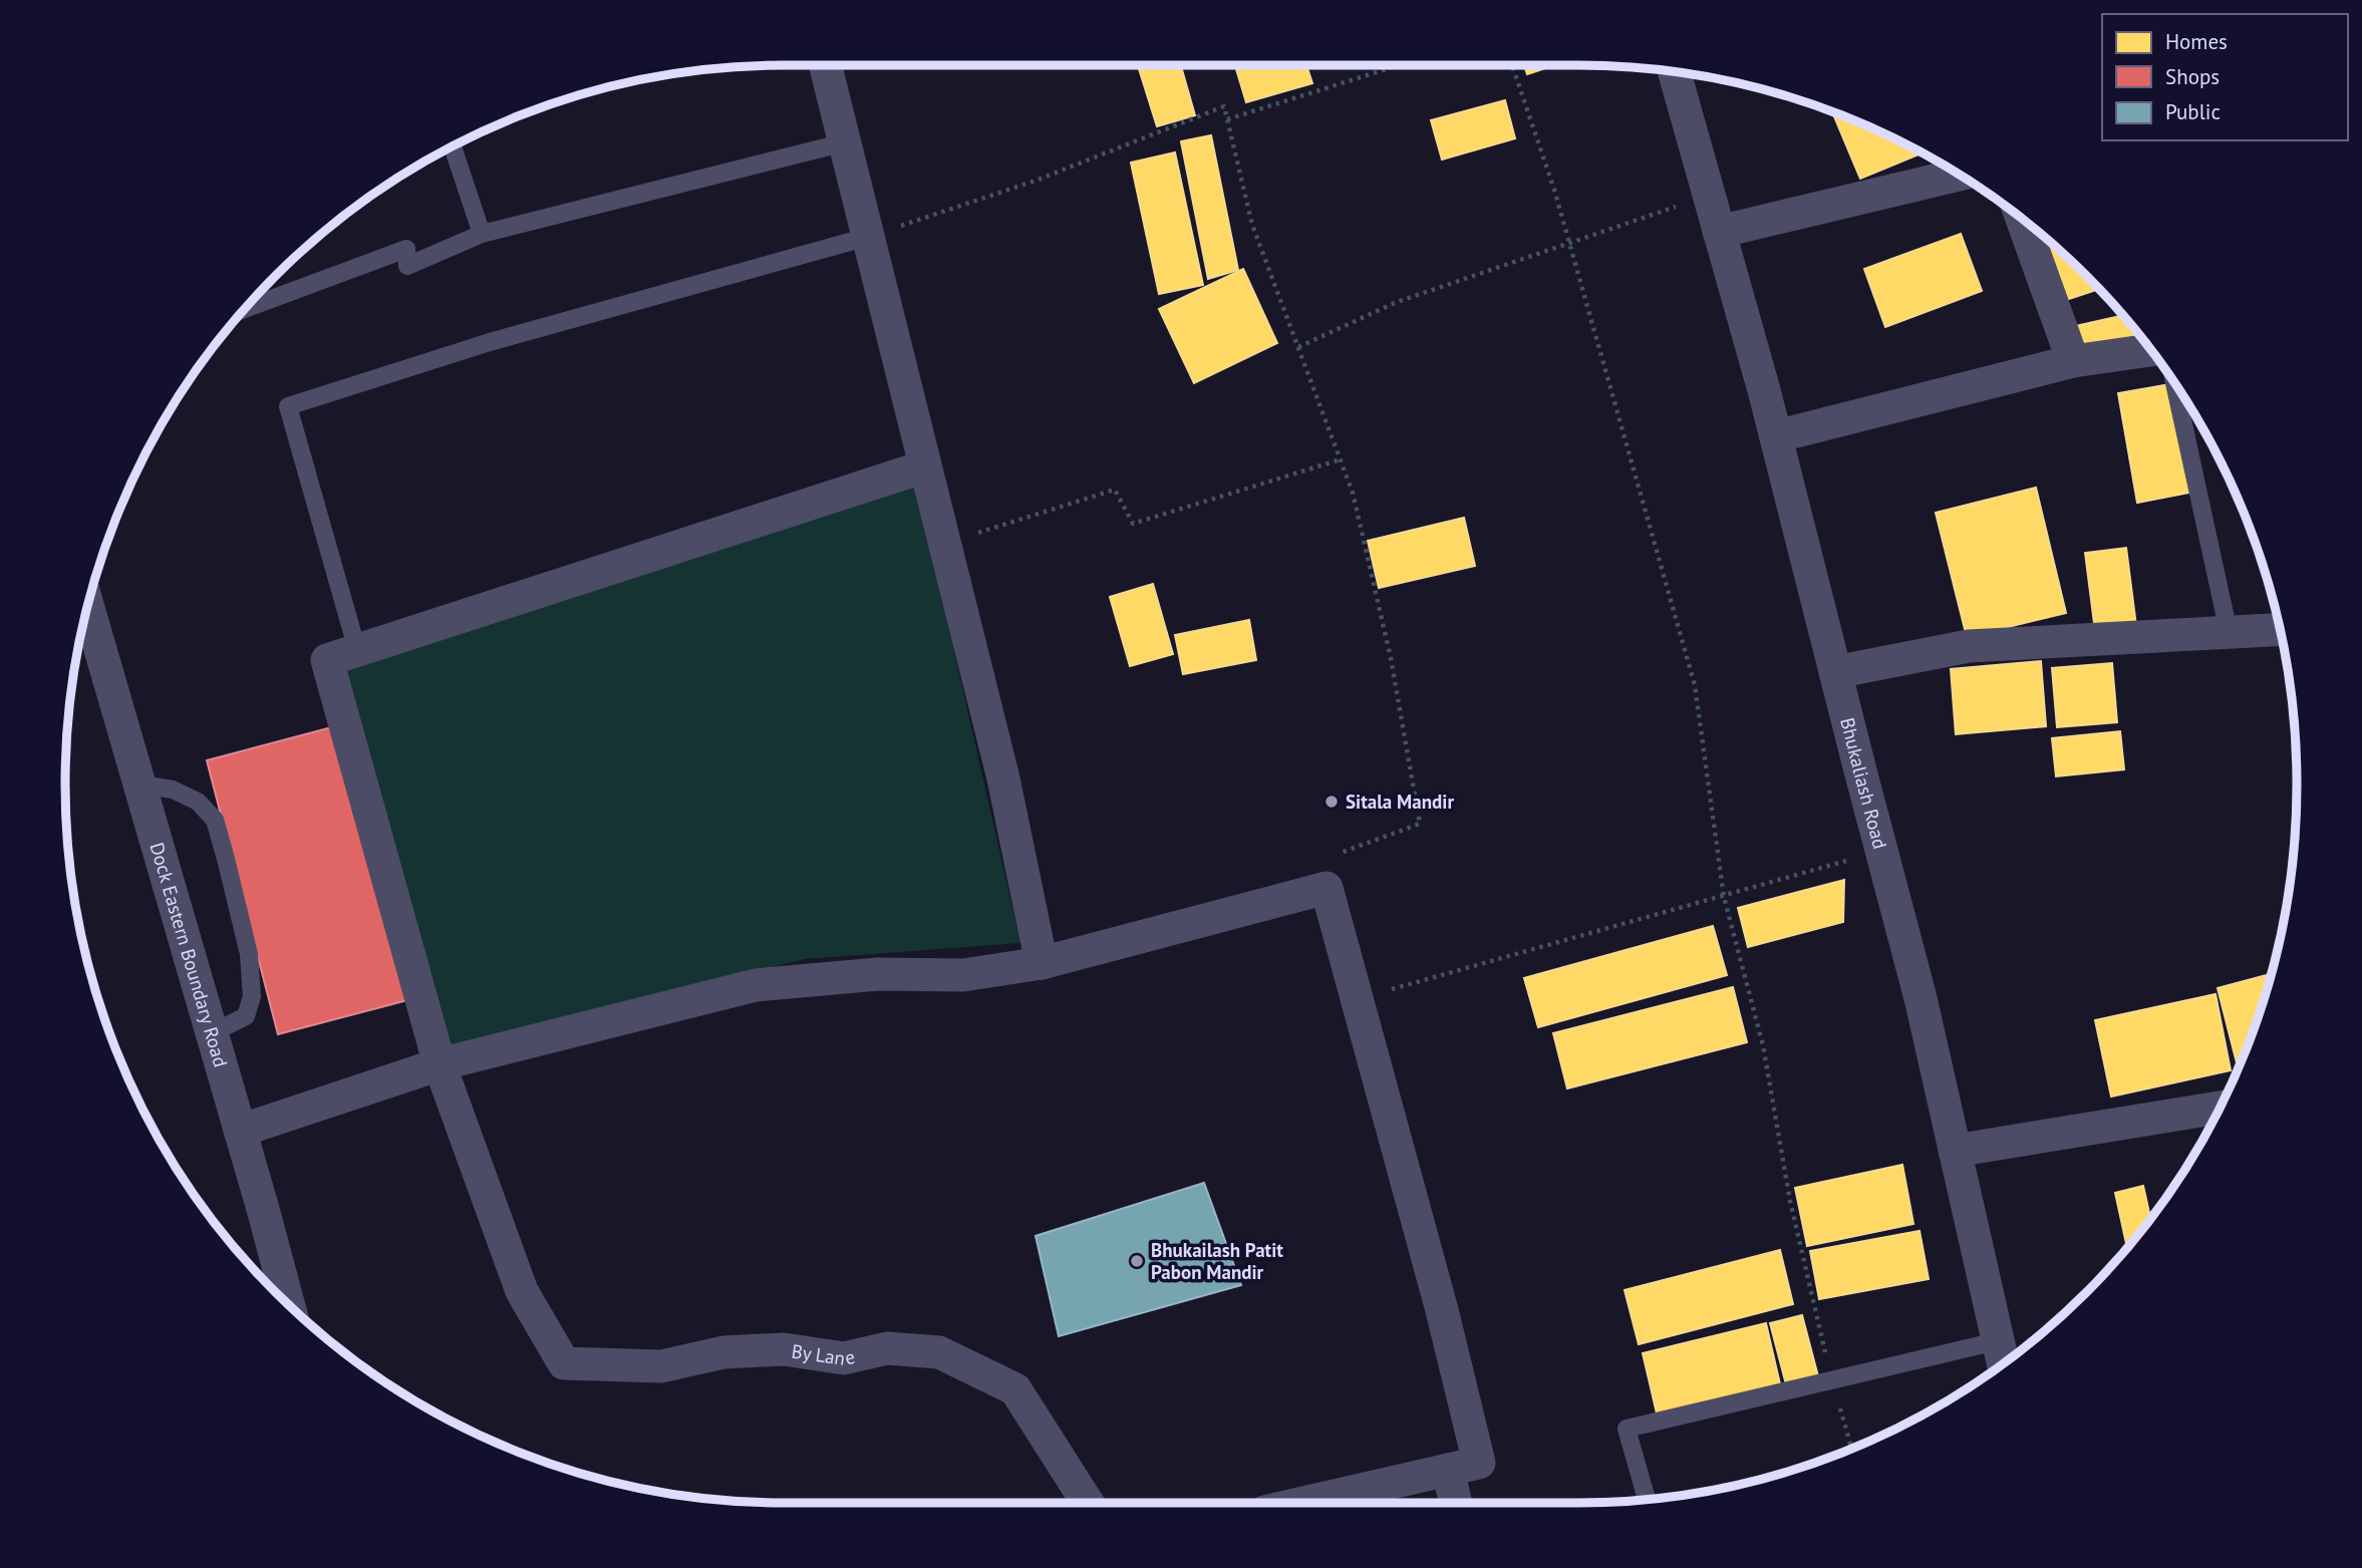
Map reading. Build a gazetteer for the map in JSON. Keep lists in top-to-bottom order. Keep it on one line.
{"streets":{"street":["Bhukaliash Road","Dock Eastern Boundary Road","By Lane"]},"places":["Sitala Mandir","Bhukailash Patit Pabon Mandir"],"legend":["Homes","Shops","Public"]}
